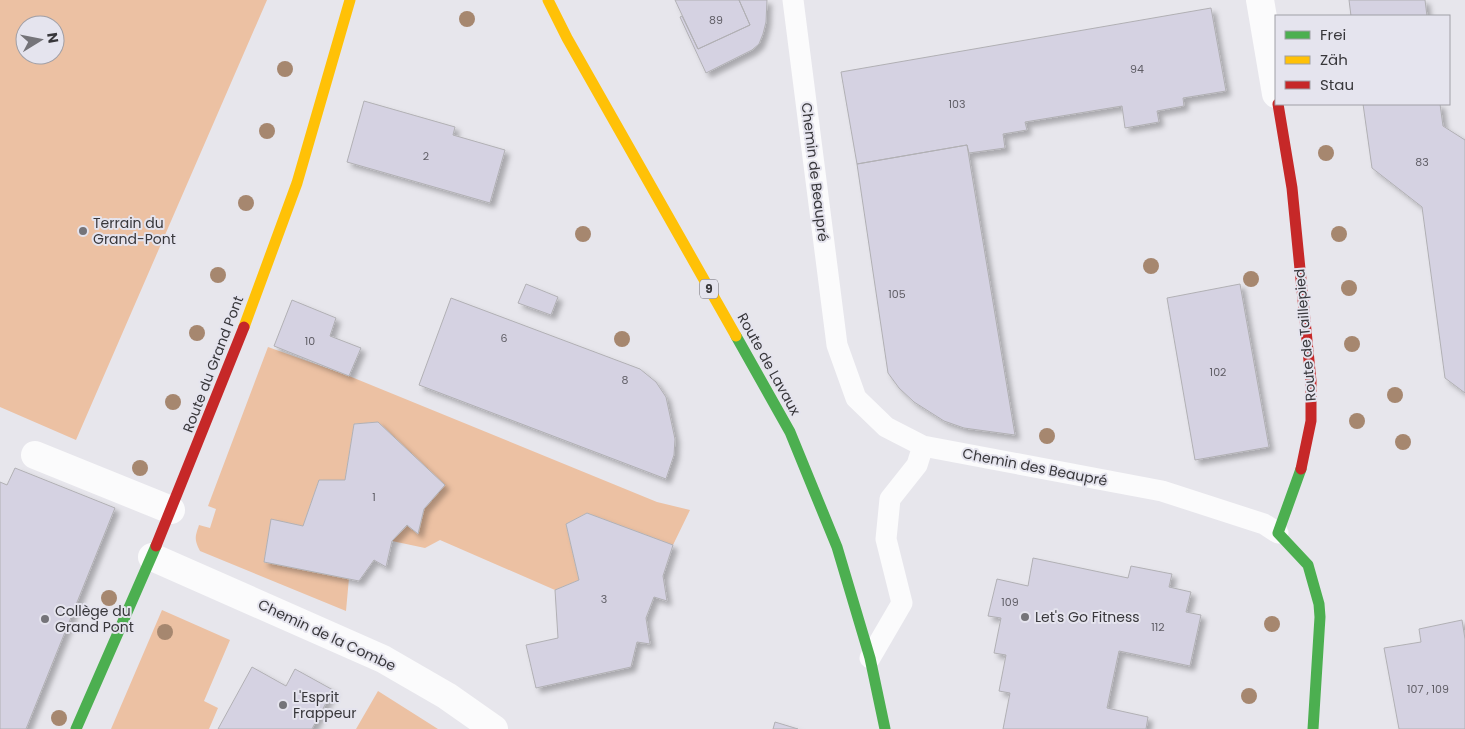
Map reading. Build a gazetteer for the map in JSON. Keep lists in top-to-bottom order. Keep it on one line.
{"streets":{"street":["9","Route de Taillepied","Route du Grand Pont","Route de Lavaux","Chemin de la Combe"],"lane":["Chemin de Beaupré","Chemin des Beaupré"]},"crossings":[["Chemin de Beaupré","Chemin des Beaupré"],["Route de Taillepied","Chemin des Beaupré"],["Route du Grand Pont","Chemin de la Combe"]],"places":["Terrain du Grand-Pont","Let's Go Fitness","Collège du Grand Pont","L'Esprit Frappeur"],"house_numbers":["89","94","103","2","83","105","6","10","102","8","1","3","109","112","107 , 109"],"legend":["Frei","Zäh","Stau"],"north":"right"}
